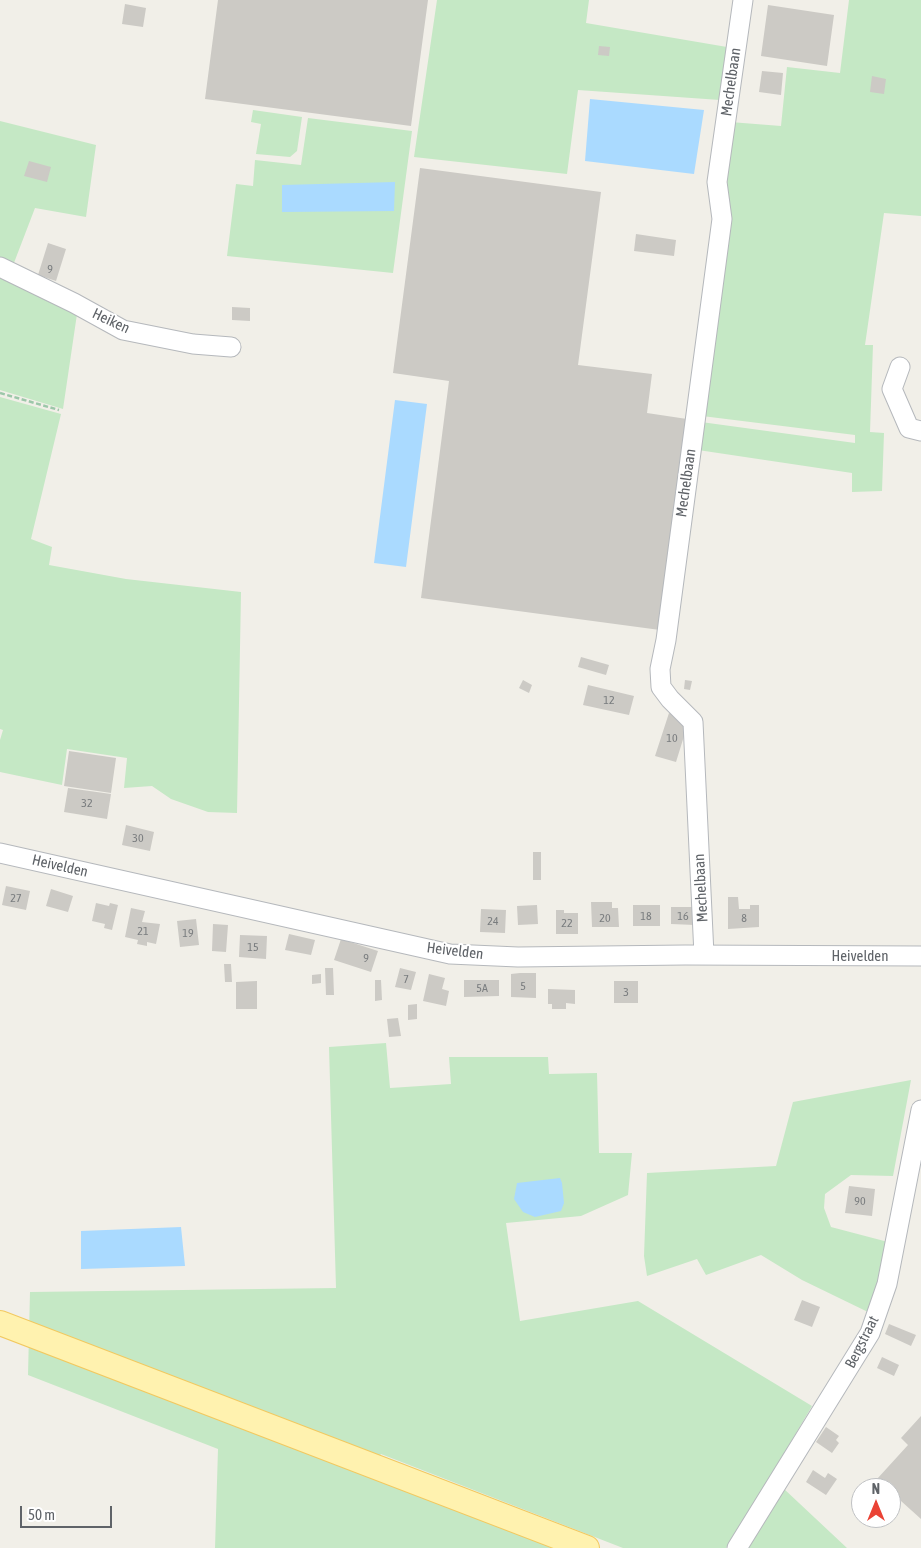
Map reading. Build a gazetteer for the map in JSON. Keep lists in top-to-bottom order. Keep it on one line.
{"streets":{"street":["Mechelbaan","Heiken","Heivelden","Bergstraat"]},"crossings":[["Mechelbaan","Heivelden"]],"house_numbers":["9","12","10","32","30","27","18","16","20","8","24","22","21","19","15","9","7","5","5A","3","90"],"scale_bar":"50 m","north":"top"}
